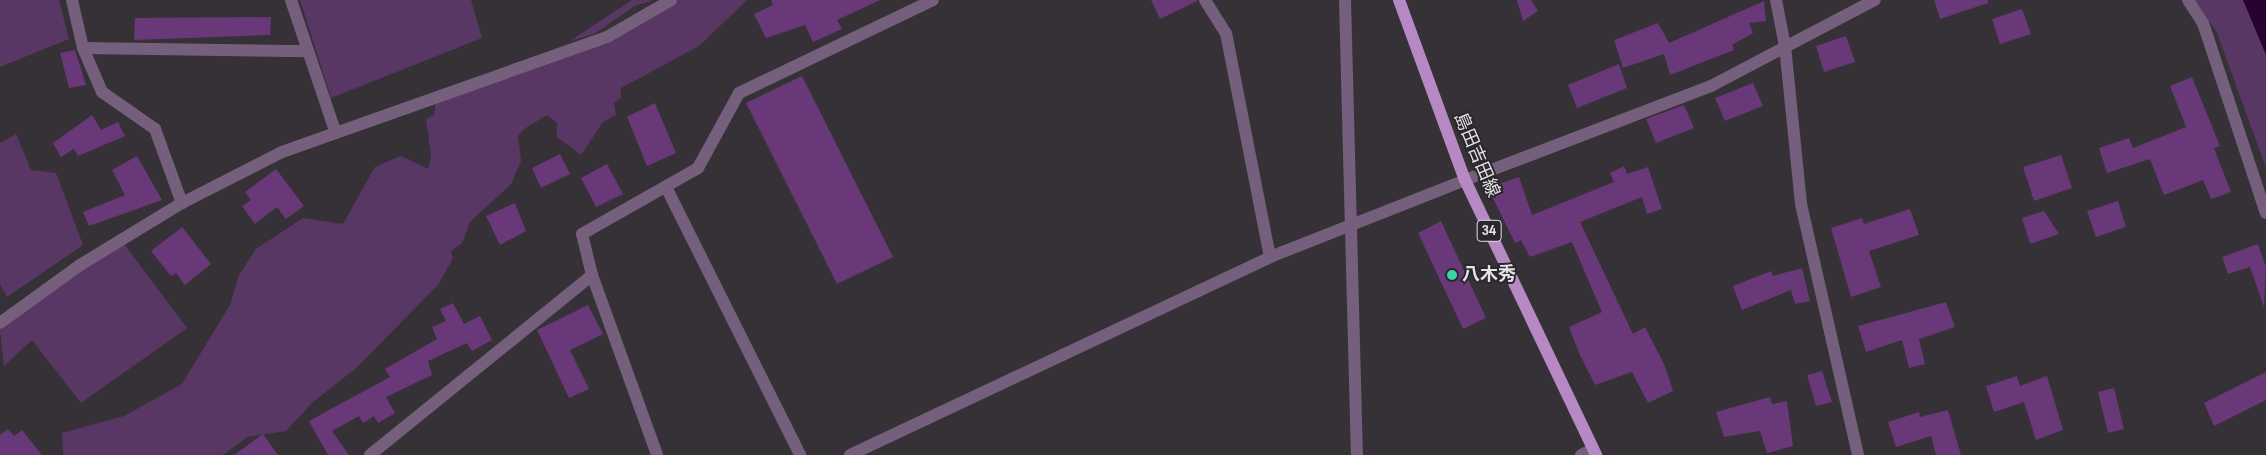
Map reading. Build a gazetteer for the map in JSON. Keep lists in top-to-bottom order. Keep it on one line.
{"streets":{"main road":["島田吉田線","34"]},"places":["八木秀"]}
